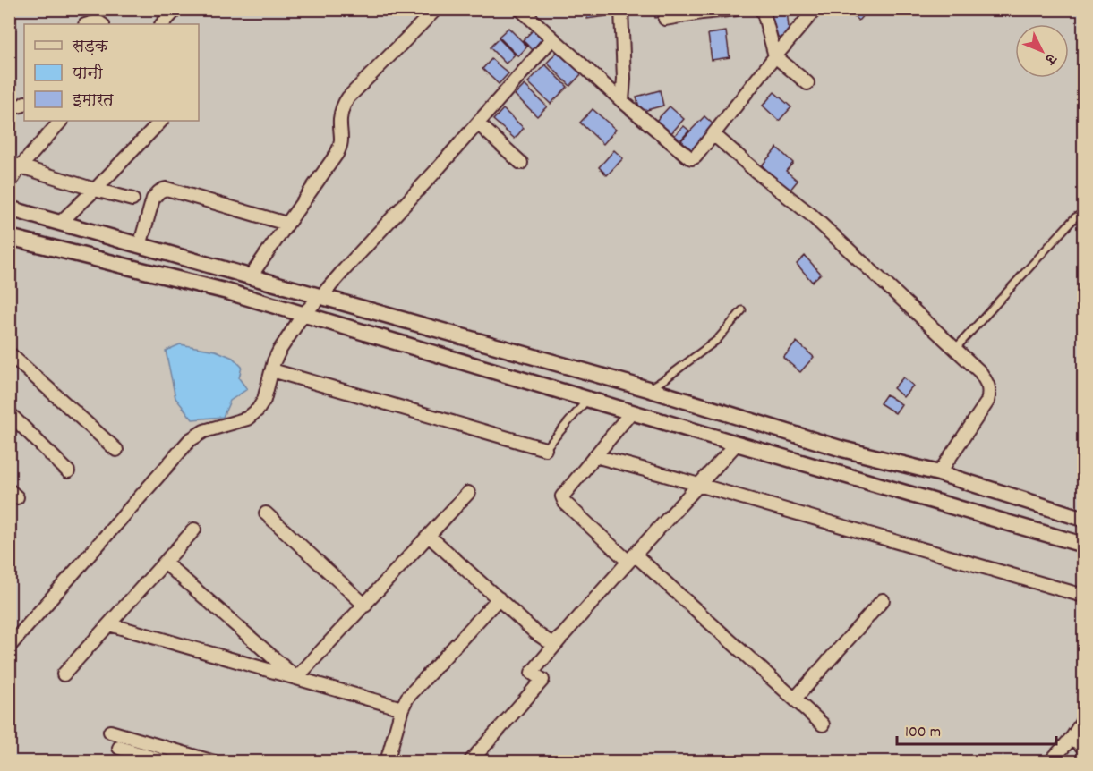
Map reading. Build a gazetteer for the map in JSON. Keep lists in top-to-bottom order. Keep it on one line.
{"legend":["सड़क","पानी","इमारत"],"scale_bar":"100 m","north":"bottom right"}
